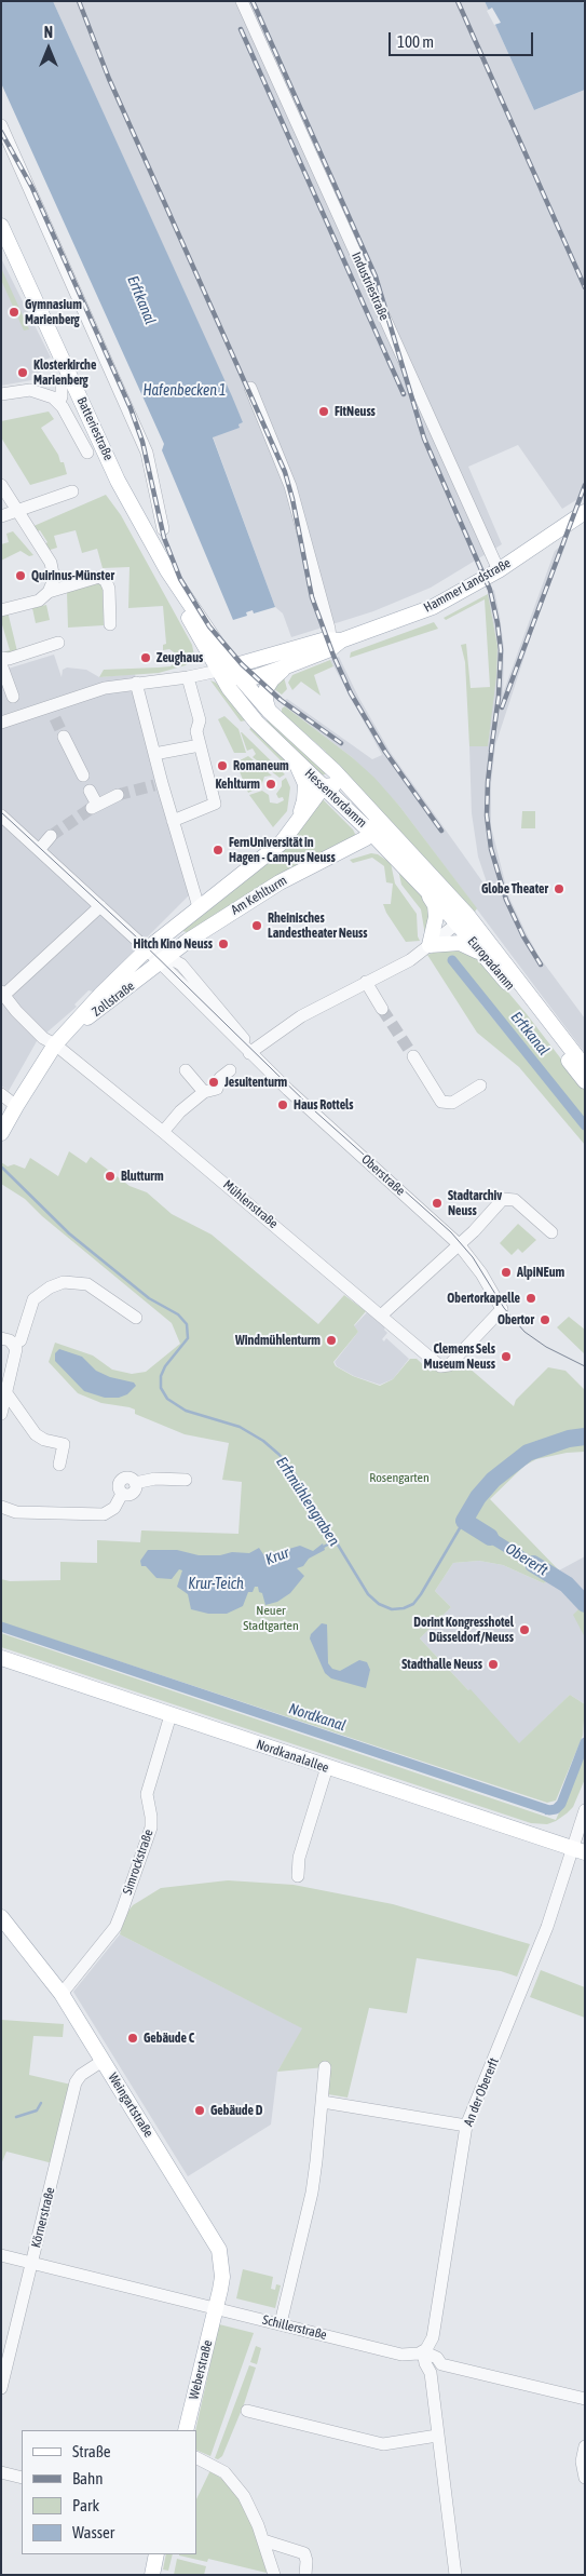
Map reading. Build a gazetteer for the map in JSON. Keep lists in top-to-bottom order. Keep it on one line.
{"streets":{"main road":["Batteriestraße","Hammer Landstraße","Hessentordamm","Am Kehlturm","Europadamm","Zollstraße","Nordkanalallee","Weingartstraße","Weberstraße"],"street":["Industriestraße","Oberstraße","Mühlenstraße","Simrockstraße","An der Obererft","Körnerstraße","Schillerstraße"]},"crossings":[["Industriestraße","Hammer Landstraße"],["Batteriestraße","Hammer Landstraße"],["Batteriestraße","Hessentordamm"],["Hammer Landstraße","Hessentordamm"],["Hessentordamm","Am Kehlturm"],["Hessentordamm","Europadamm"],["Am Kehlturm","Zollstraße"],["Am Kehlturm","Oberstraße"],["Zollstraße","Oberstraße"],["Zollstraße","Mühlenstraße"],["Oberstraße","Mühlenstraße"],["Nordkanalallee","Simrockstraße"],["Nordkanalallee","An der Obererft"],["Simrockstraße","Weingartstraße"],["An der Obererft","Schillerstraße"],["Weingartstraße","Körnerstraße"],["Weingartstraße","Schillerstraße"],["Weingartstraße","Weberstraße"],["Körnerstraße","Schillerstraße"],["Schillerstraße","Weberstraße"]],"water":["Erftkanal","Hafenbecken 1","Erftmühlengraben","Krur","Obererft","Krur-Teich","Nordkanal"],"parks":["Rosengarten","Neuer Stadtgarten"],"places":["Gymnasium Marienberg","Klosterkirche Marienberg","FitNeuss","Quirinus-Münster","Zeughaus","Romaneum","Kehlturm","FernUniversität in Hagen - Campus Neuss","Globe Theater","Rheinisches Landestheater Neuss","Hitch Kino Neuss","Jesuitenturm","Haus Rottels","Blutturm","Stadtarchiv Neuss","AlpiNEum","Obertorkapelle","Obertor","Windmühlenturm","Clemens Sels Museum Neuss","Dorint Kongresshotel Düsseldorf/Neuss","Stadthalle Neuss","Gebäude C","Gebäude D"],"legend":["Straße","Bahn","Park","Wasser"],"scale_bar":"100 m","north":"top"}
